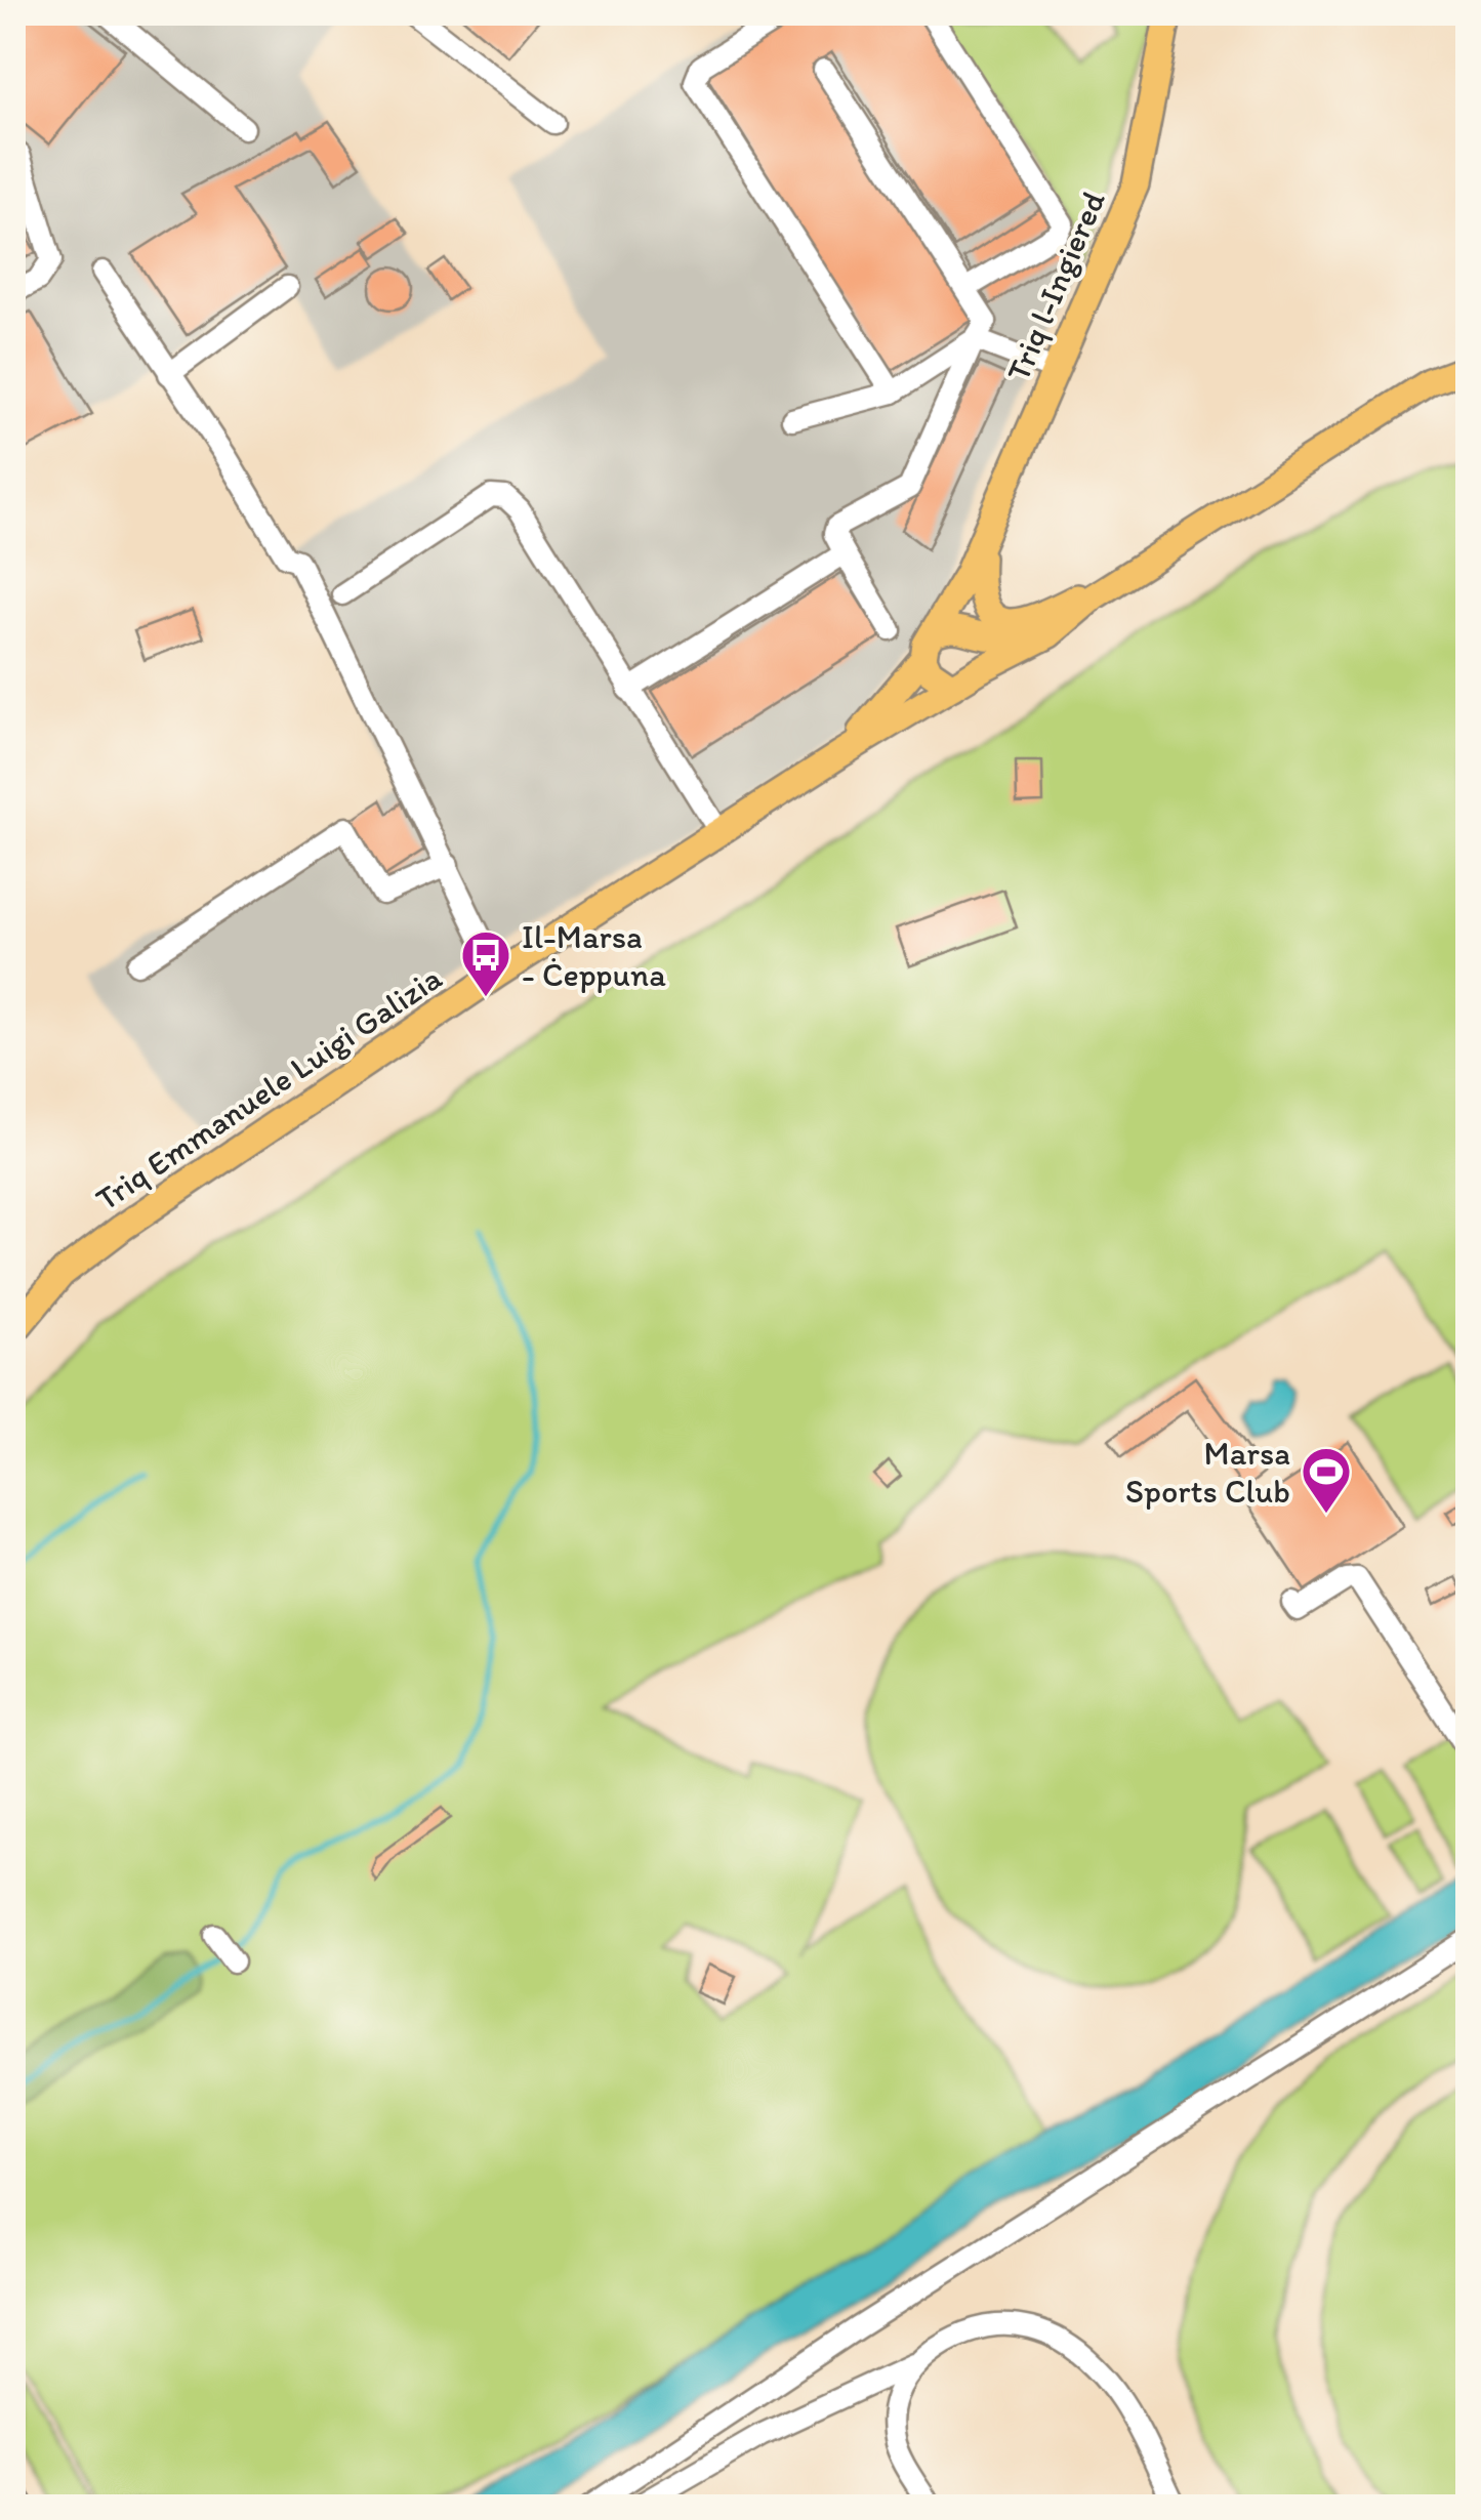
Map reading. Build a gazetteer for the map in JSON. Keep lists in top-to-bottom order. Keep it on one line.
{"streets":{"main road":["Triq l-Ingiered","Triq Emmanuele Luigi Galizia"]},"crossings":[["Triq l-Ingiered","Triq Emmanuele Luigi Galizia"]],"places":{"bus stop":["Il-Marsa - Ċeppuna"],"sports":["Marsa Sports Club"]}}
